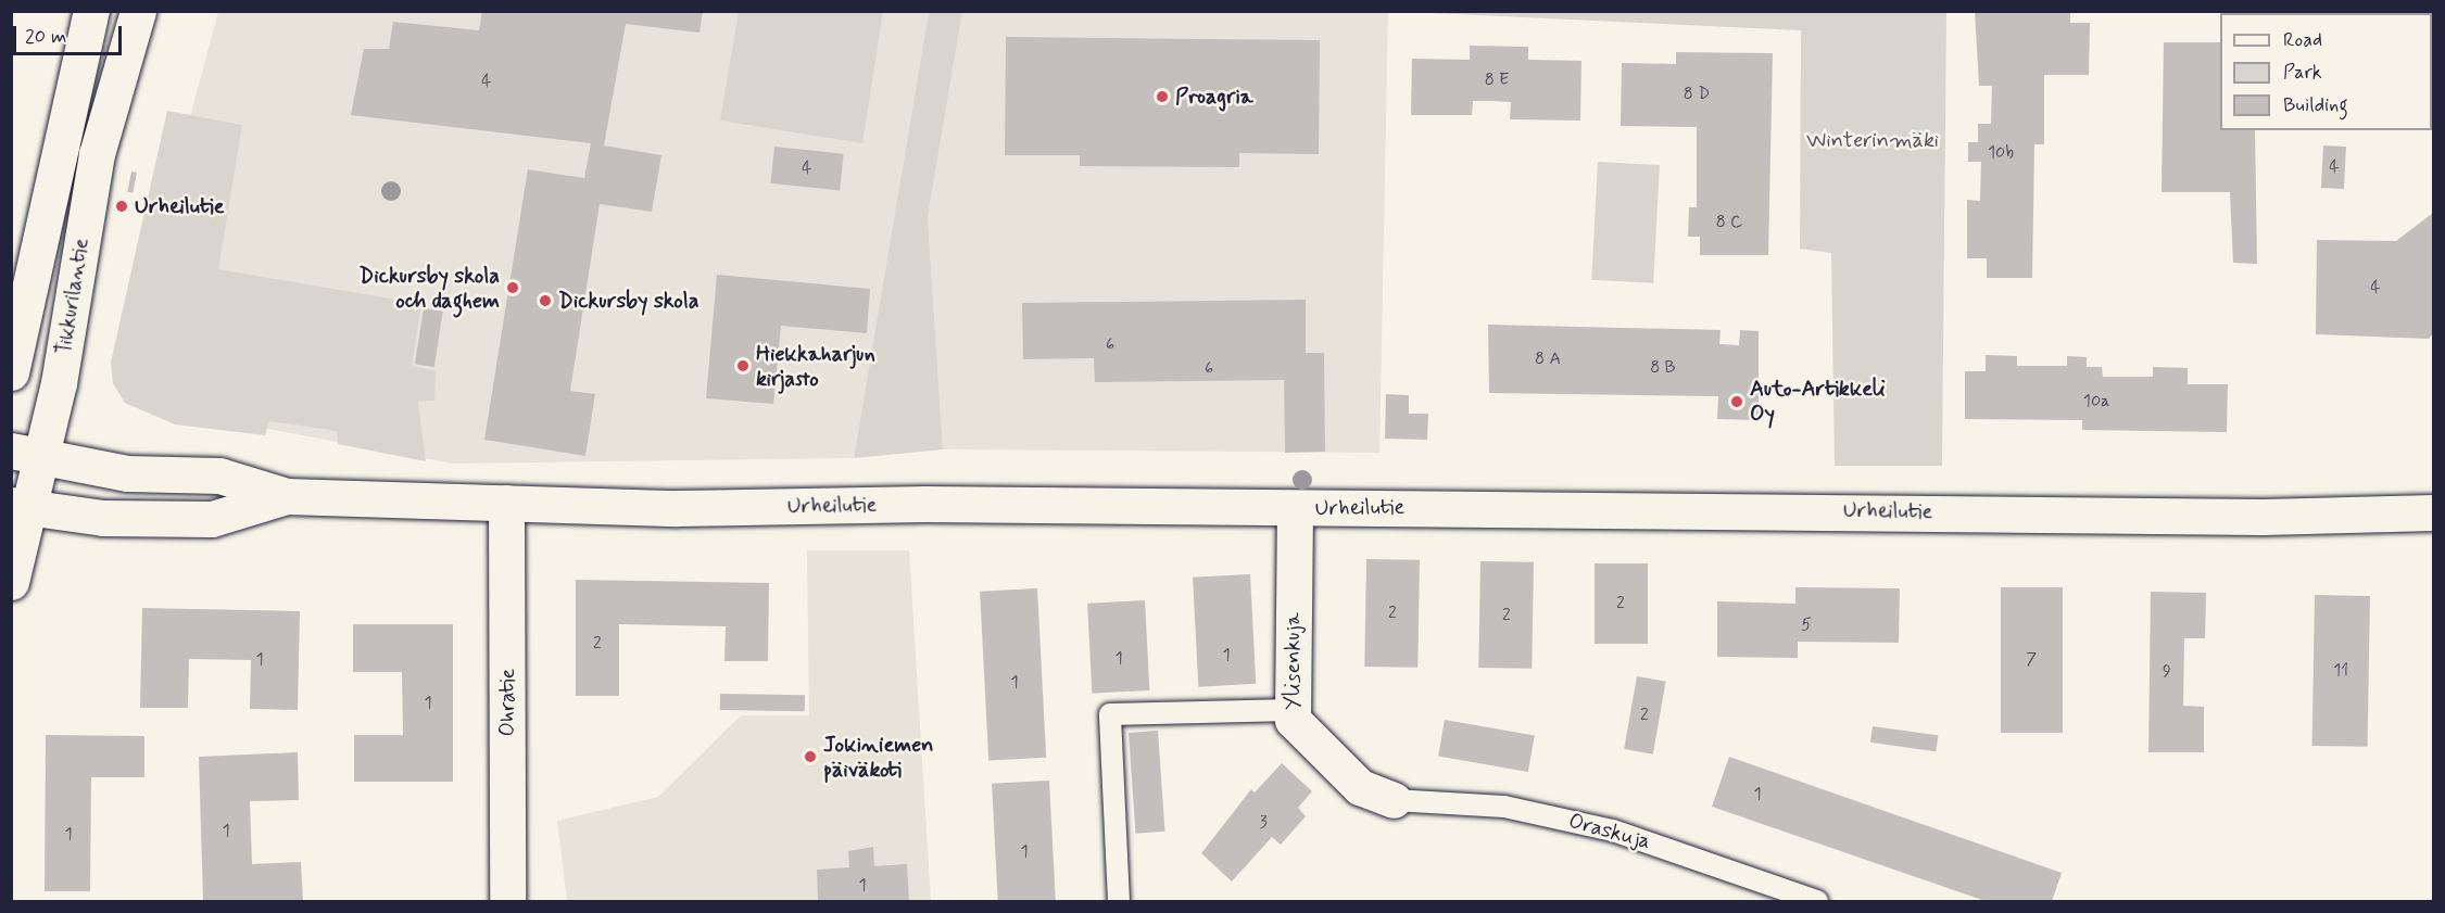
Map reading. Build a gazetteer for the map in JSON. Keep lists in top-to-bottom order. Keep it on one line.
{"streets":{"main road":["Tikkurilantie","Urheilutie","Ylisenkuja","Ohratie"],"lane":["Oraskuja"]},"crossings":[["Tikkurilantie","Urheilutie"],["Urheilutie","Ylisenkuja"],["Urheilutie","Ohratie"],["Ylisenkuja","Oraskuja"]],"parks":["Winterinmäki"],"places":["Proagria","Urheilutie","Dickursby skola och daghem","Dickursby skola","Hiekkaharjun kirjasto","Auto-Artikkeli Oy","Jokiniemen päiväkoti"],"house_numbers":["8 E","4","8 D","10b","4","4","8 C","4","6","8 A","8 B","6","10a","2","2","2","5","2","1","1","1","7","11","9","1","1","2","1","3","1","1","1","1"],"legend":["Road","Park","Building"],"scale_bar":"20 m"}
